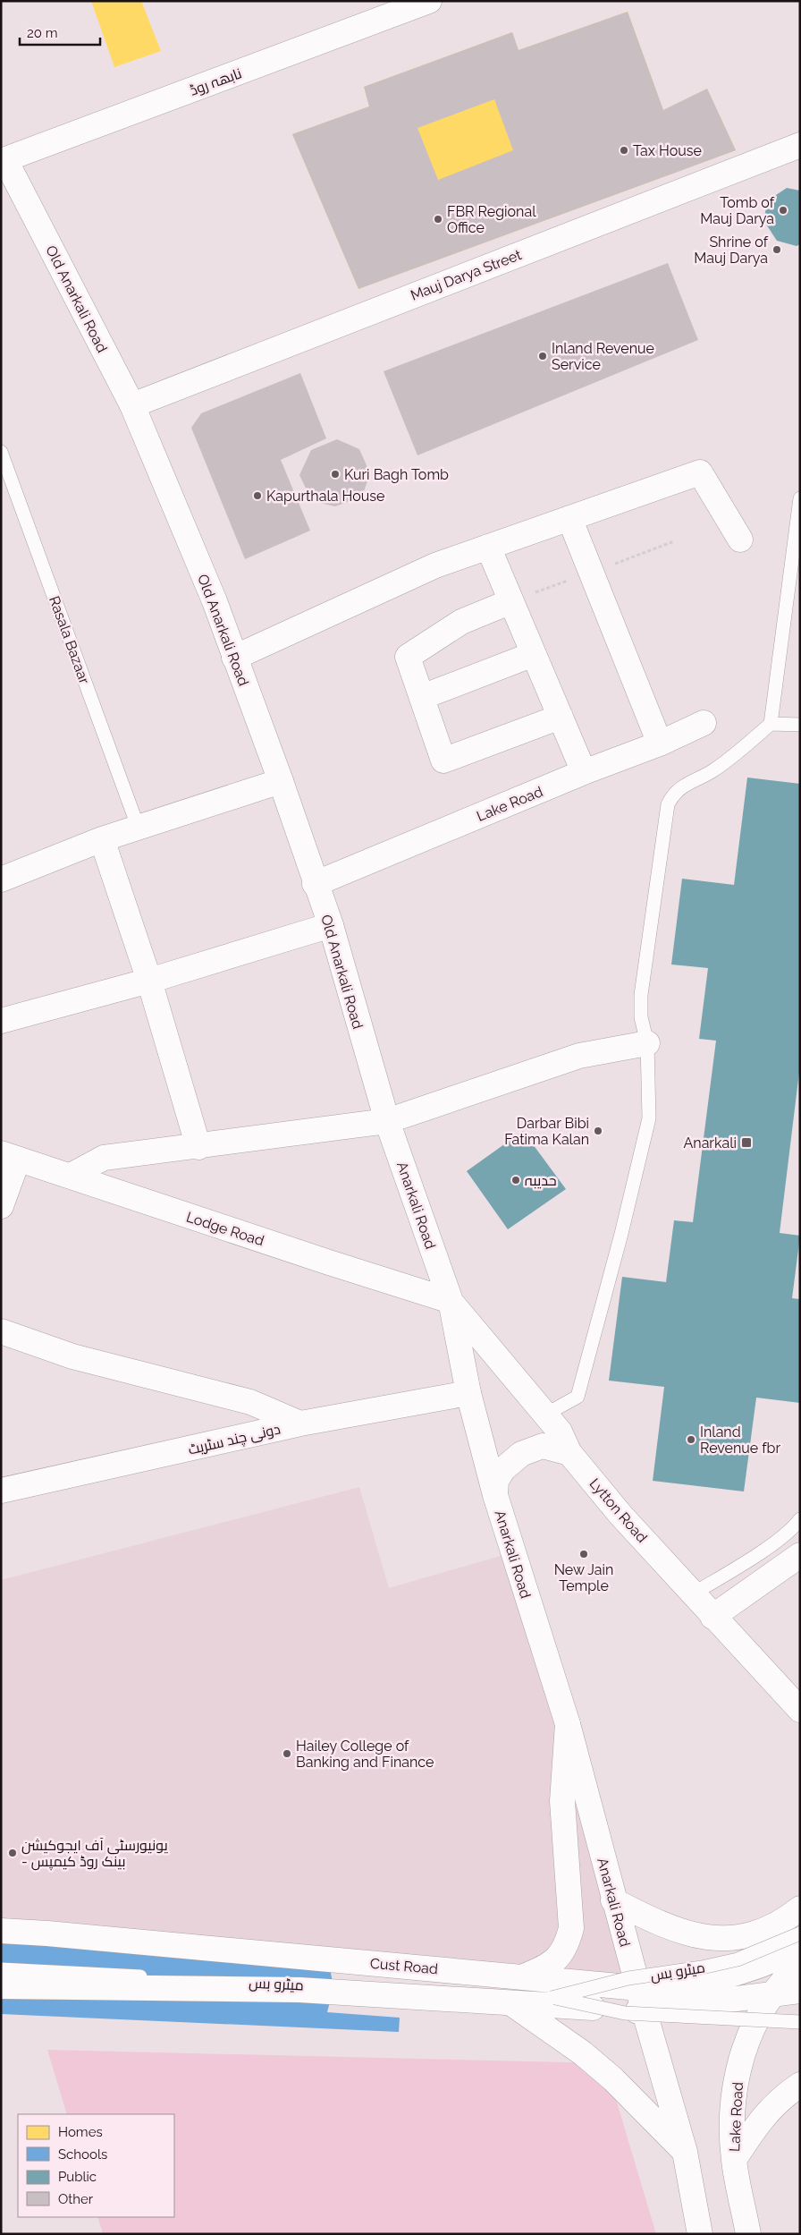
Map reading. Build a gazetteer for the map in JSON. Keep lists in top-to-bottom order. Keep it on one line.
{"streets":{"street":["نابھہ روڈ","Mauj Darya Street","Old Anarkali Road","Lake Road","Anarkali Road","Lodge Road","دونی چند سٹریٹ","Lytton Road","Cust Road"],"lane":["Rasala Bazaar","میٹرو بس"]},"crossings":[["نابھہ روڈ","Old Anarkali Road"],["Mauj Darya Street","Old Anarkali Road"],["Old Anarkali Road","Lake Road"],["Old Anarkali Road","Anarkali Road"],["Lake Road","Cust Road"],["Anarkali Road","Lodge Road"],["Anarkali Road","دونی چند سٹریٹ"],["Anarkali Road","Lytton Road"],["Anarkali Road","Cust Road"],["Lodge Road","Lytton Road"]],"places":{"other":["Tax House","Tomb of Mauj Darya","FBR Regional Office","Shrine of Mauj Darya","Inland Revenue Service","Kuri Bagh Tomb","Kapurthala House","Darbar Bibi Fatima Kalan","حدیبہ","Inland Revenue fbr","New Jain Temple","Hailey College of Banking and Finance","یونیورسٹی آف ایجوکیشن - بینک روڈ کیمپس"],"transit":["Anarkali"]},"legend":["Homes","Schools","Public","Other"],"scale_bar":"20 m"}
